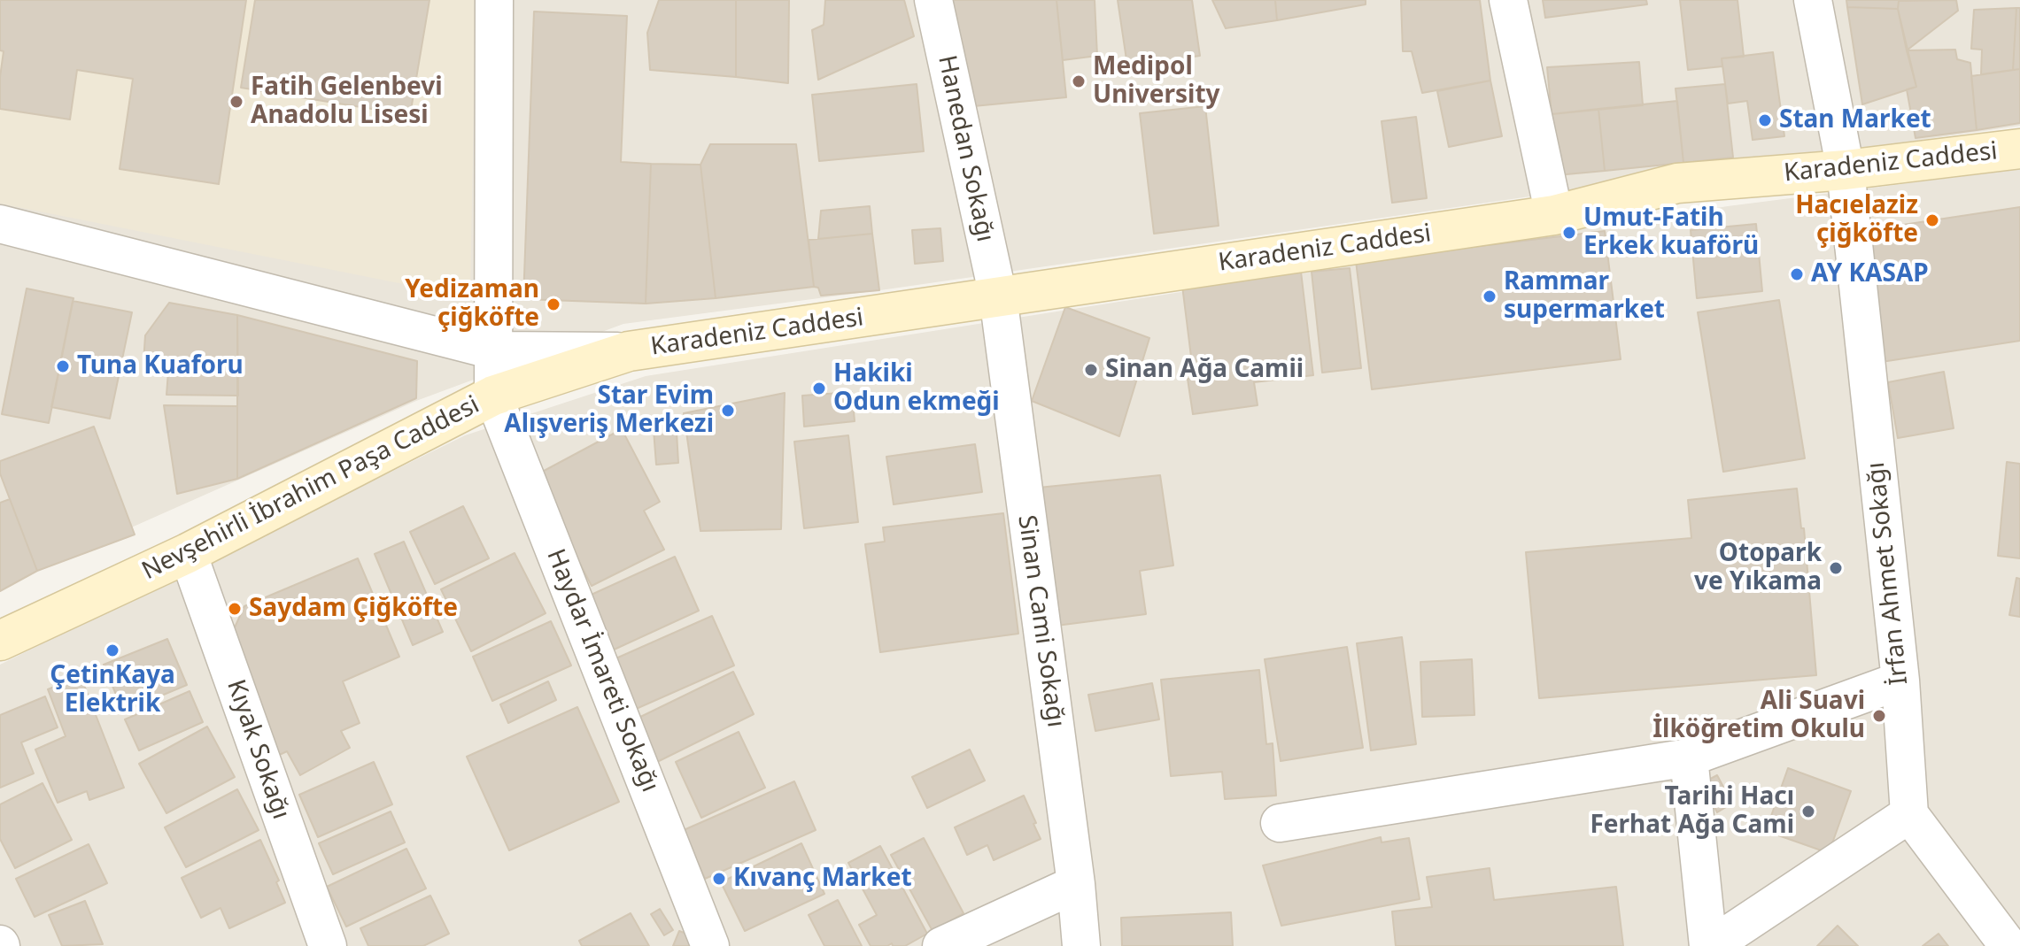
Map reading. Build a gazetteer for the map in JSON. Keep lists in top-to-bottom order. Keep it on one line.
{"streets":{"street":["Hanedan Sokağı","Karadeniz Caddesi","Nevşehirli İbrahim Paşa Caddesi","İrfan Ahmet Sokağı","Sinan Cami Sokağı","Haydar İmareti Sokağı","Kıyak Sokağı"]},"crossings":[["Hanedan Sokağı","Karadeniz Caddesi"],["Hanedan Sokağı","Sinan Cami Sokağı"],["Karadeniz Caddesi","Nevşehirli İbrahim Paşa Caddesi"],["Karadeniz Caddesi","İrfan Ahmet Sokağı"],["Karadeniz Caddesi","Sinan Cami Sokağı"],["Nevşehirli İbrahim Paşa Caddesi","Haydar İmareti Sokağı"],["Nevşehirli İbrahim Paşa Caddesi","Kıyak Sokağı"]],"places":["Medipol University","Fatih Gelenbevi Anadolu Lisesi","Stan Market","Hacıelaziz çiğköfte","Umut-Fatih Erkek kuaförü","AY KASAP","Rammar supermarket","Yedizaman çiğköfte","Tuna Kuaforu","Sinan Ağa Camii","Hakiki Odun ekmeği","Star Evim Alışveriş Merkezi","Otopark ve Yıkama","Saydam Çiğköfte","ÇetinKaya Elektrik","Ali Suavi İlköğretim Okulu","Tarihi Hacı Ferhat Ağa Cami","Kıvanç Market"]}
